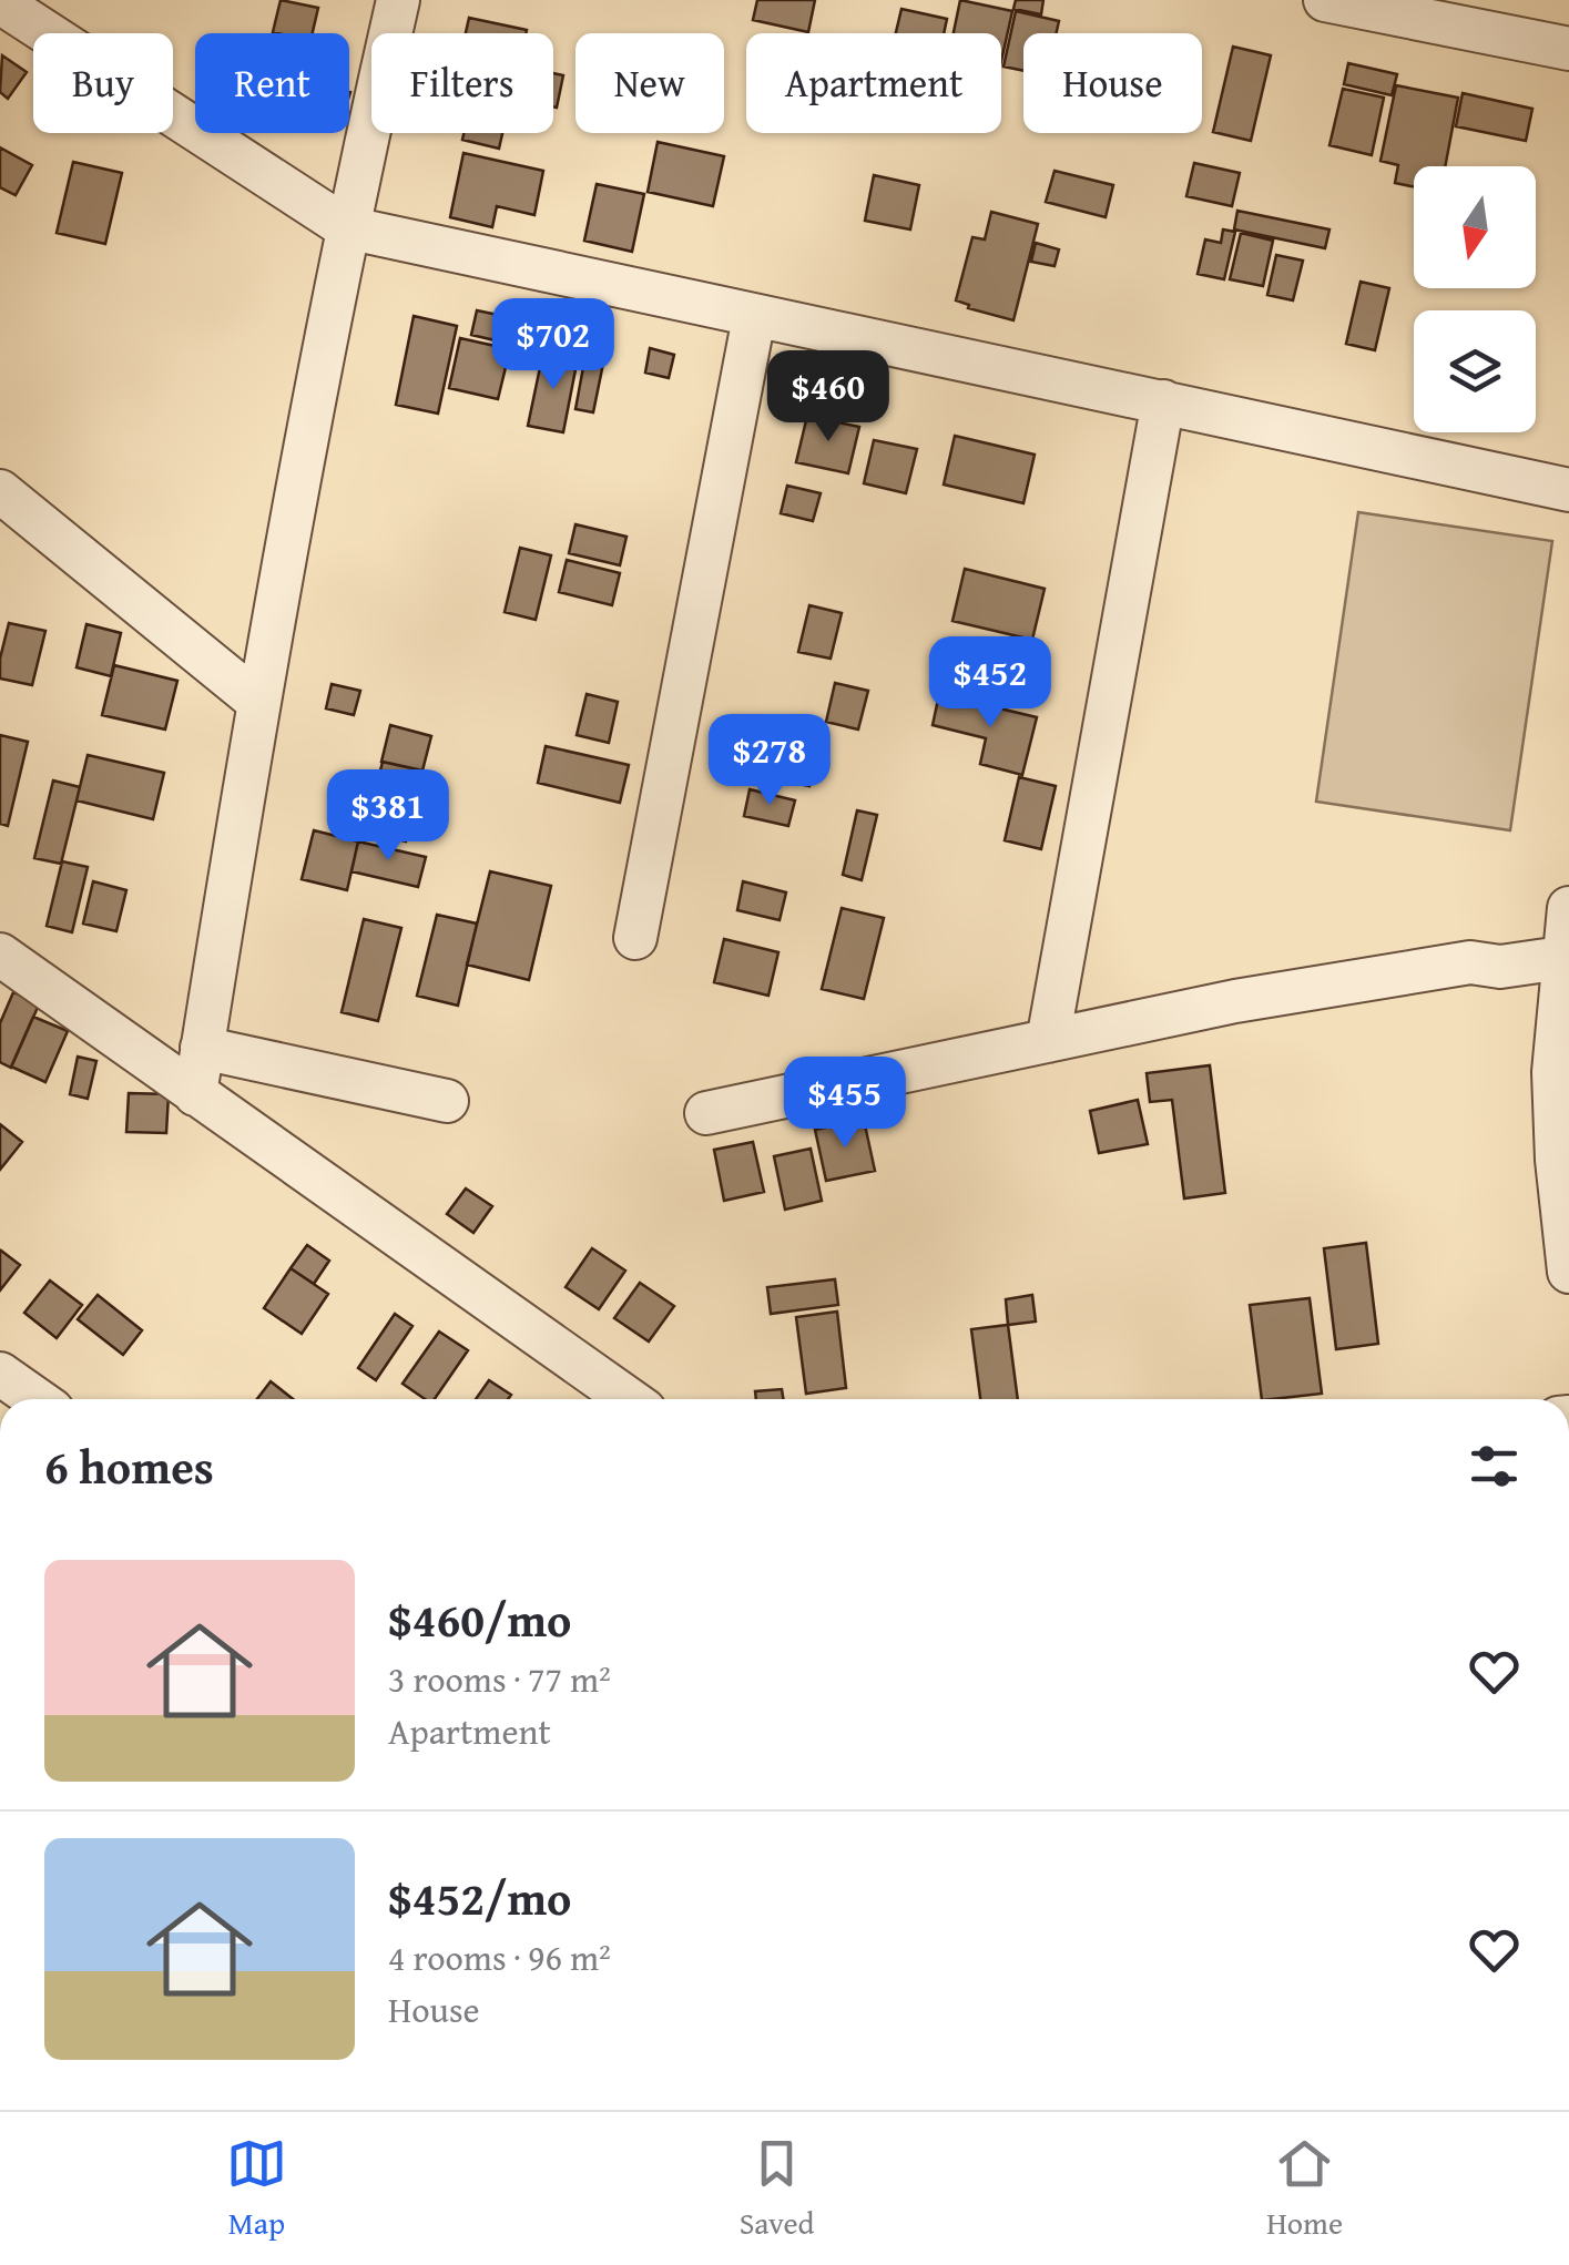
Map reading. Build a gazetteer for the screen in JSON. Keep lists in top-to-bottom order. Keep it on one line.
{"north":"bottom","page":{"chip":["Buy","Rent","Filters","New","Apartment","House"],"price":["$702","$460","$452","$278","$381","$455"],"heading":"6 homes","list":[{"name":"$460/mo","note":"3 rooms · 77 m² · Apartment"},{"name":"$452/mo","note":"4 rooms · 96 m² · House"}],"tabs":["Map","Saved","Home"]}}
